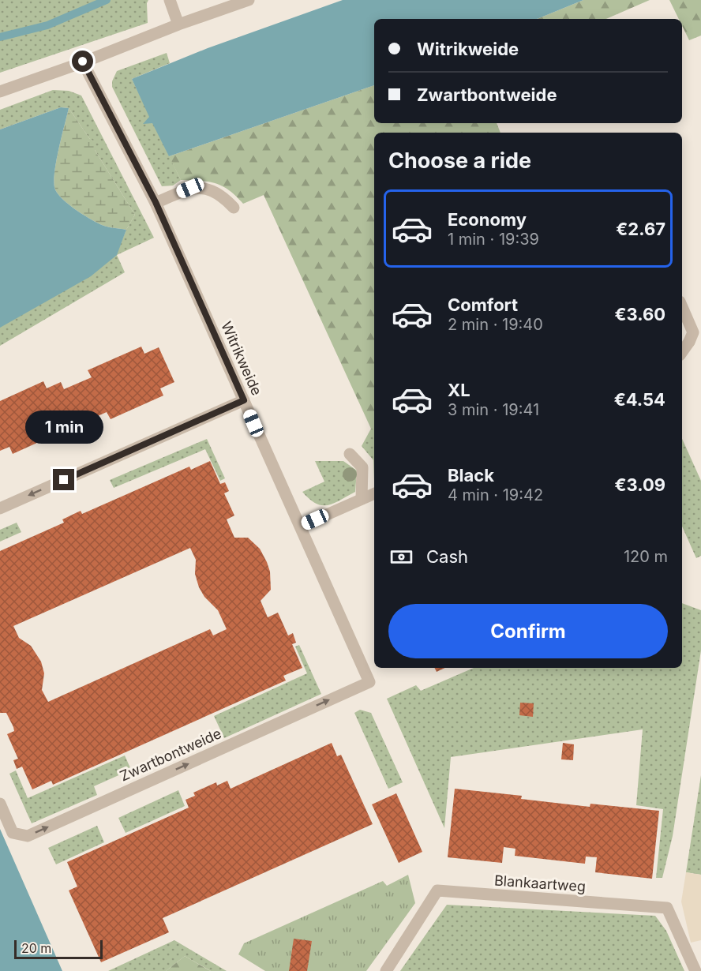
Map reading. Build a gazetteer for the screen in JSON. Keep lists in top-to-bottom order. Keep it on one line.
{"streets":{"street":["Witrikweide","Zwartbontweide","Blankaartweg"]},"crossings":[["Witrikweide","Zwartbontweide"]],"one_way":["Zwartbontweide"],"scale_bar":"20 m","page":{"banner":["Witrikweide","Zwartbontweide"],"heading":"Choose a ride","list":[{"name":"Economy","note":"1 min · 19:39","value":"€2.67"},{"name":"Comfort","note":"2 min · 19:40","value":"€3.60"},{"name":"XL","note":"3 min · 19:41","value":"€4.54"},{"name":"Black","note":"4 min · 19:42","value":"€3.09"}],"bubble":"1 min","pay":["Cash","120 m"],"buttons":"Confirm","scale":"20 m"}}
